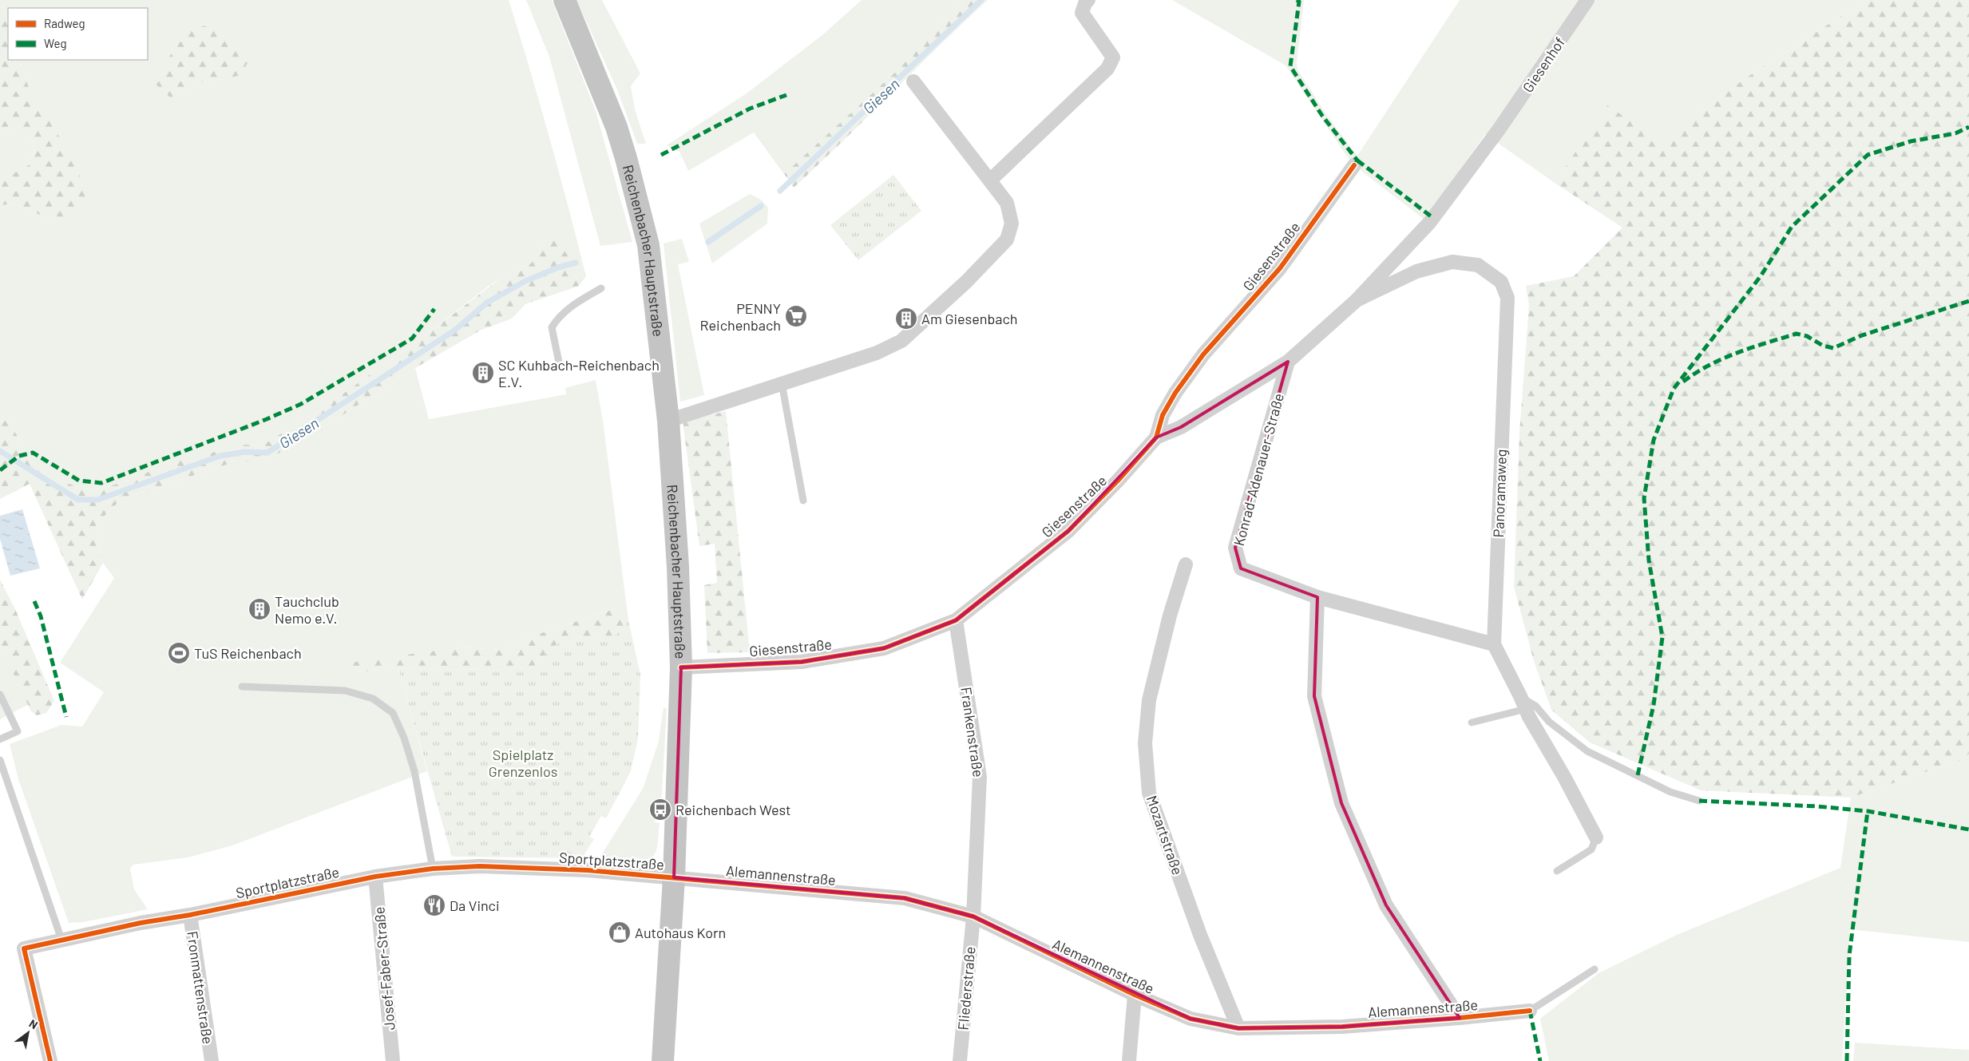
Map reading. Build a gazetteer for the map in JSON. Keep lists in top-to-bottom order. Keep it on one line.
{"streets":{"main road":["Reichenbacher Hauptstraße"],"street":["Giesenhof","Giesenstraße","Konrad-Adenauer-Straße","Panoramaweg","Frankenstraße","Mozartstraße","Sportplatzstraße","Alemannenstraße","Josef-Faber-Straße","Fronmattenstraße","Fliederstraße"]},"crossings":[["Giesenhof","Giesenstraße"],["Reichenbacher Hauptstraße","Giesenstraße"],["Reichenbacher Hauptstraße","Sportplatzstraße"],["Reichenbacher Hauptstraße","Alemannenstraße"],["Giesenstraße","Konrad-Adenauer-Straße"],["Giesenstraße","Panoramaweg"],["Giesenstraße","Frankenstraße"],["Konrad-Adenauer-Straße","Panoramaweg"],["Frankenstraße","Alemannenstraße"],["Frankenstraße","Fliederstraße"],["Mozartstraße","Alemannenstraße"],["Sportplatzstraße","Alemannenstraße"],["Sportplatzstraße","Josef-Faber-Straße"],["Sportplatzstraße","Fronmattenstraße"],["Alemannenstraße","Fliederstraße"]],"water":["Giesen"],"parks":["Spielplatz Grenzenlos"],"places":{"supermarket":["PENNY Reichenbach"],"building":["Am Giesenbach","SC Kuhbach-Reichenbach E.V.","Tauchclub Nemo e.V."],"sports":["TuS Reichenbach"],"bus stop":["Reichenbach West"],"restaurant":["Da Vinci"],"shop":["Autohaus Korn"]},"legend":["Radweg","Weg"],"north":"top right"}
